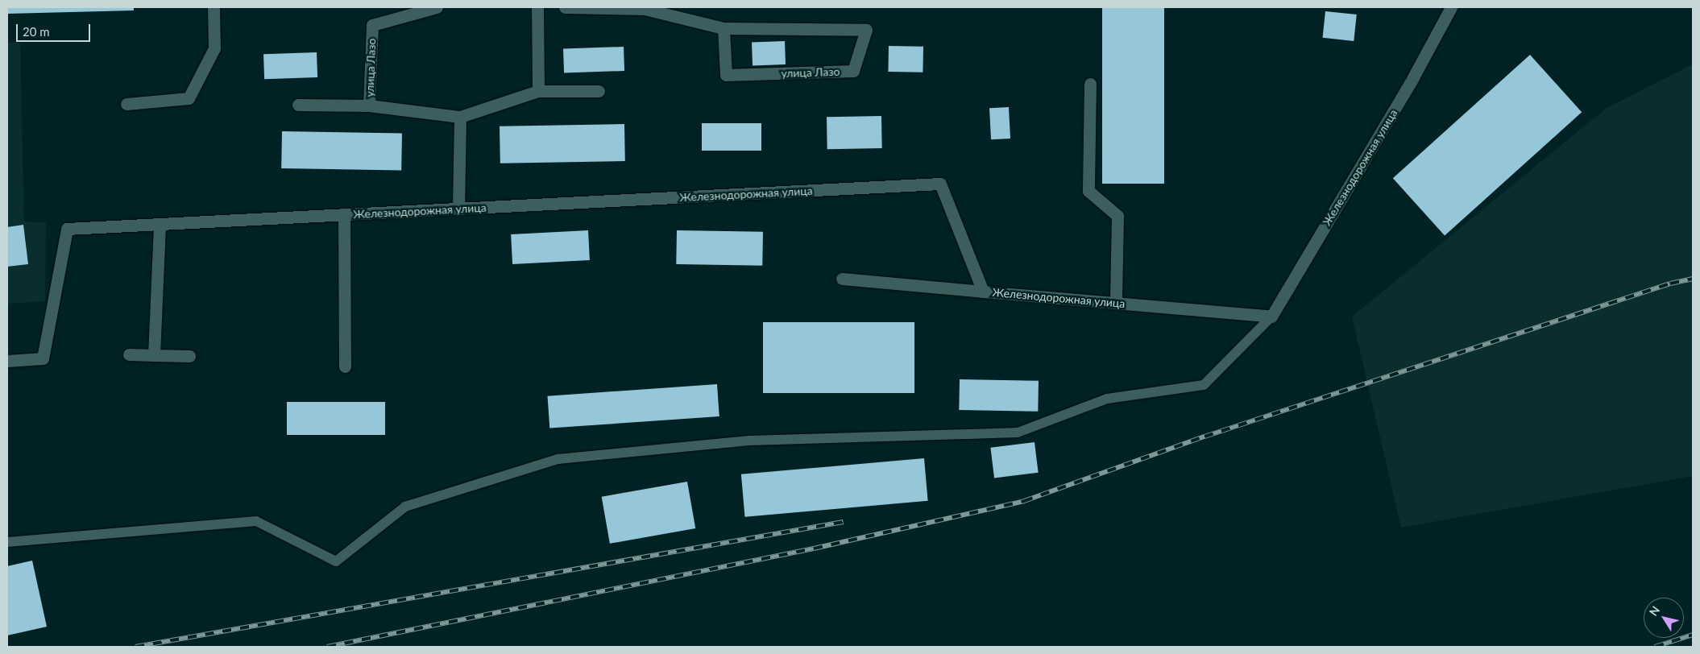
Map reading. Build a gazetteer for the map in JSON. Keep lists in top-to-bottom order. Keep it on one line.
{"streets":{"street":["улица Лазо","Железнодорожная улица"]},"scale_bar":"20 m","north":"top left"}
